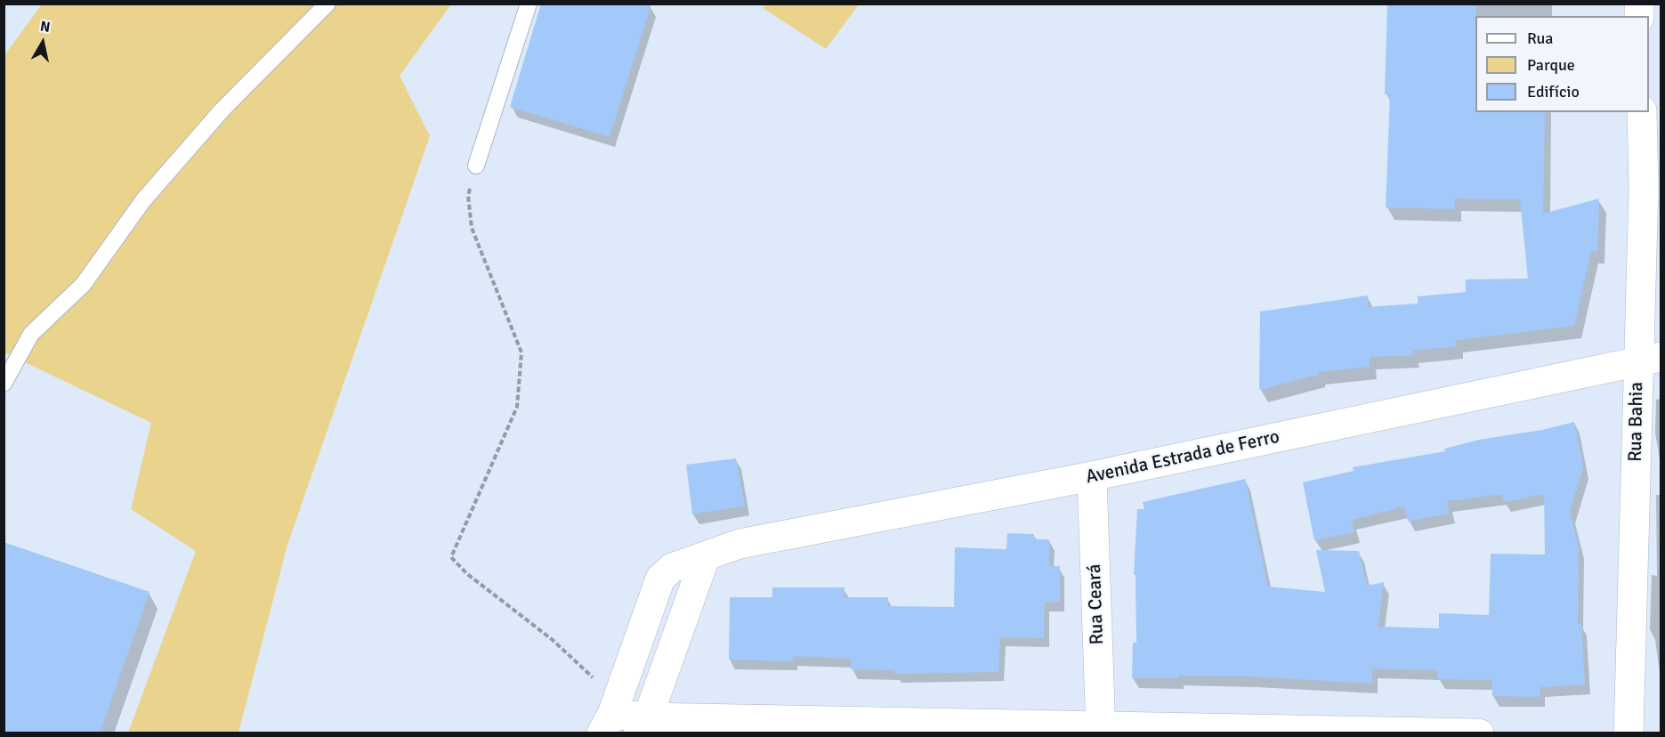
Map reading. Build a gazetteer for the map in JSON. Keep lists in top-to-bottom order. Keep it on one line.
{"streets":{"street":["Rua Bahia","Avenida Estrada de Ferro","Rua Ceará"]},"crossings":[["Rua Bahia","Avenida Estrada de Ferro"],["Avenida Estrada de Ferro","Rua Ceará"]],"legend":["Rua","Parque","Edifício"],"north":"top"}
